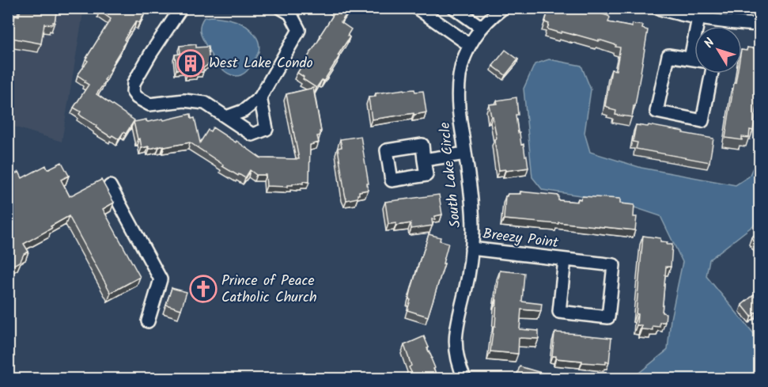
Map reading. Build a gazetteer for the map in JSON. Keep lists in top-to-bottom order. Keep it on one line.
{"streets":{"street":["South Lake Circle","Breezy Point"]},"crossings":[["South Lake Circle","Breezy Point"]],"places":{"building":["West Lake Condo"],"church":["Prince of Peace Catholic Church"]},"north":"top left"}
